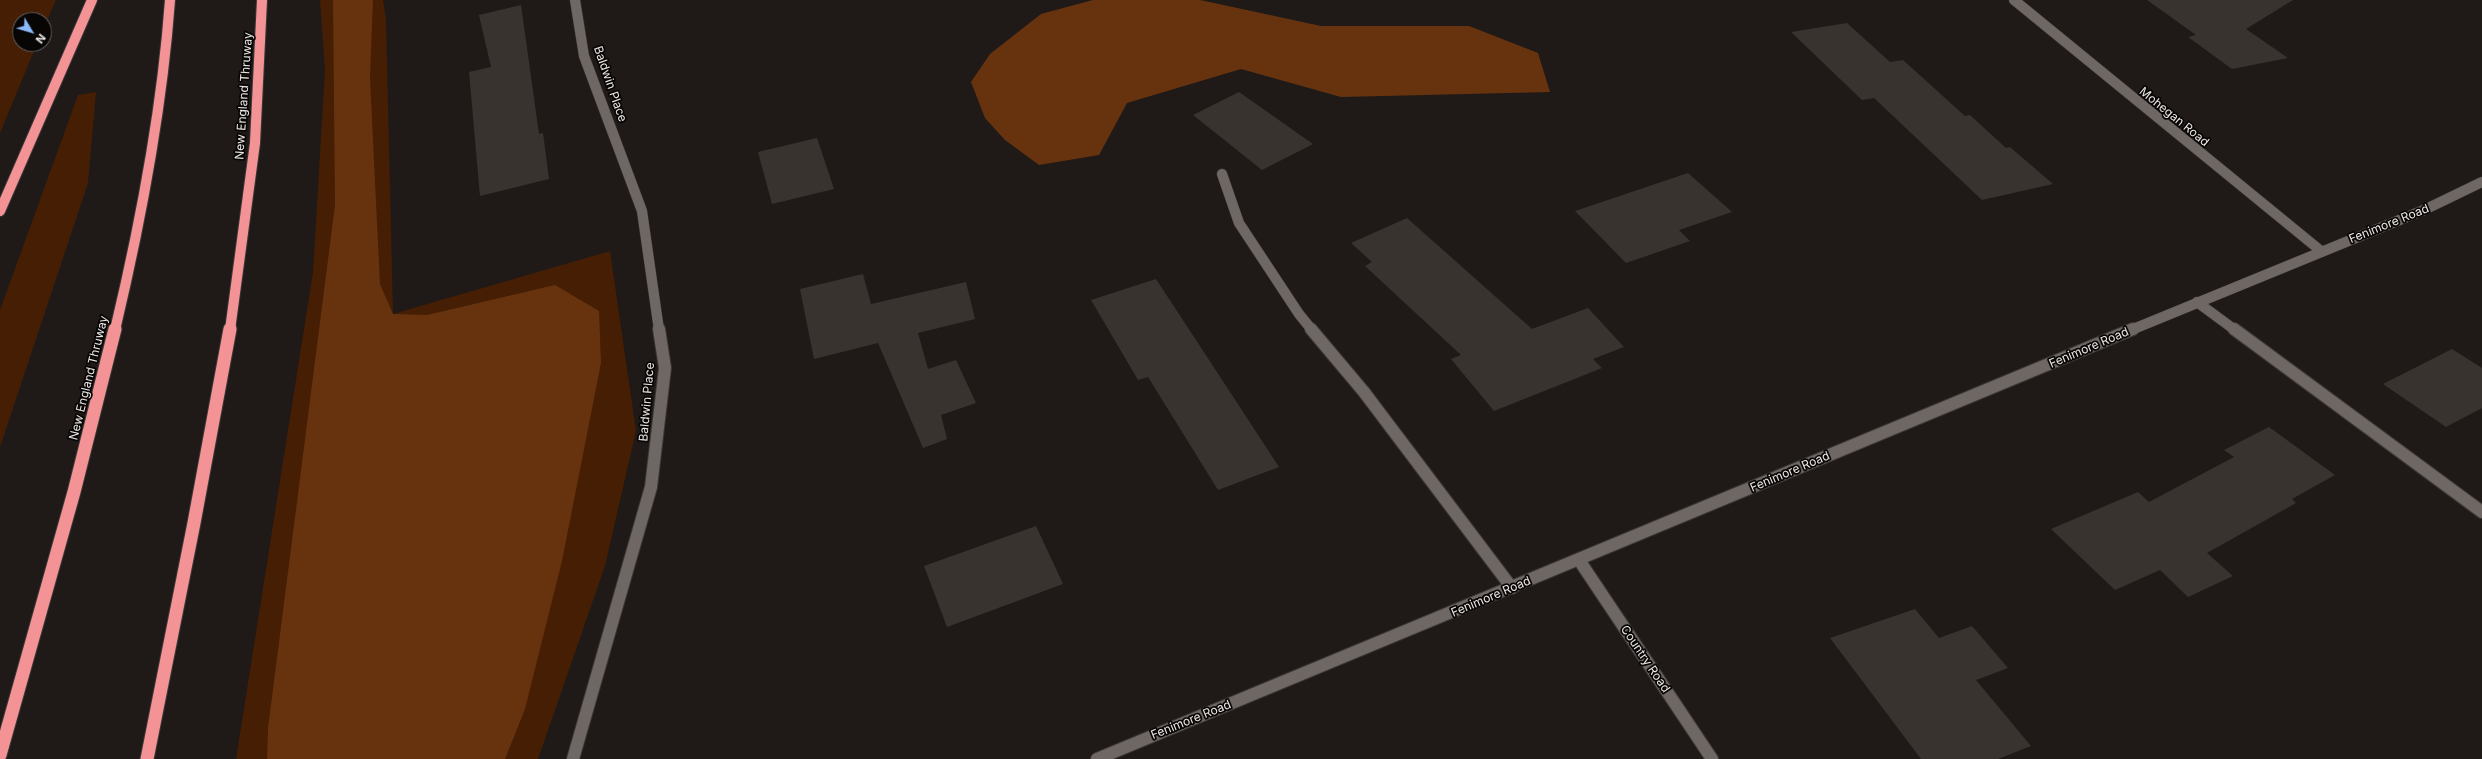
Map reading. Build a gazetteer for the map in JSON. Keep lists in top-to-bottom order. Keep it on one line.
{"streets":{"highway":["New England Thruway"],"street":["Baldwin Place","Mohegan Road","Fenimore Road","Country Road"]},"crossings":[["Mohegan Road","Fenimore Road"],["Fenimore Road","Country Road"]],"north":"bottom right"}
